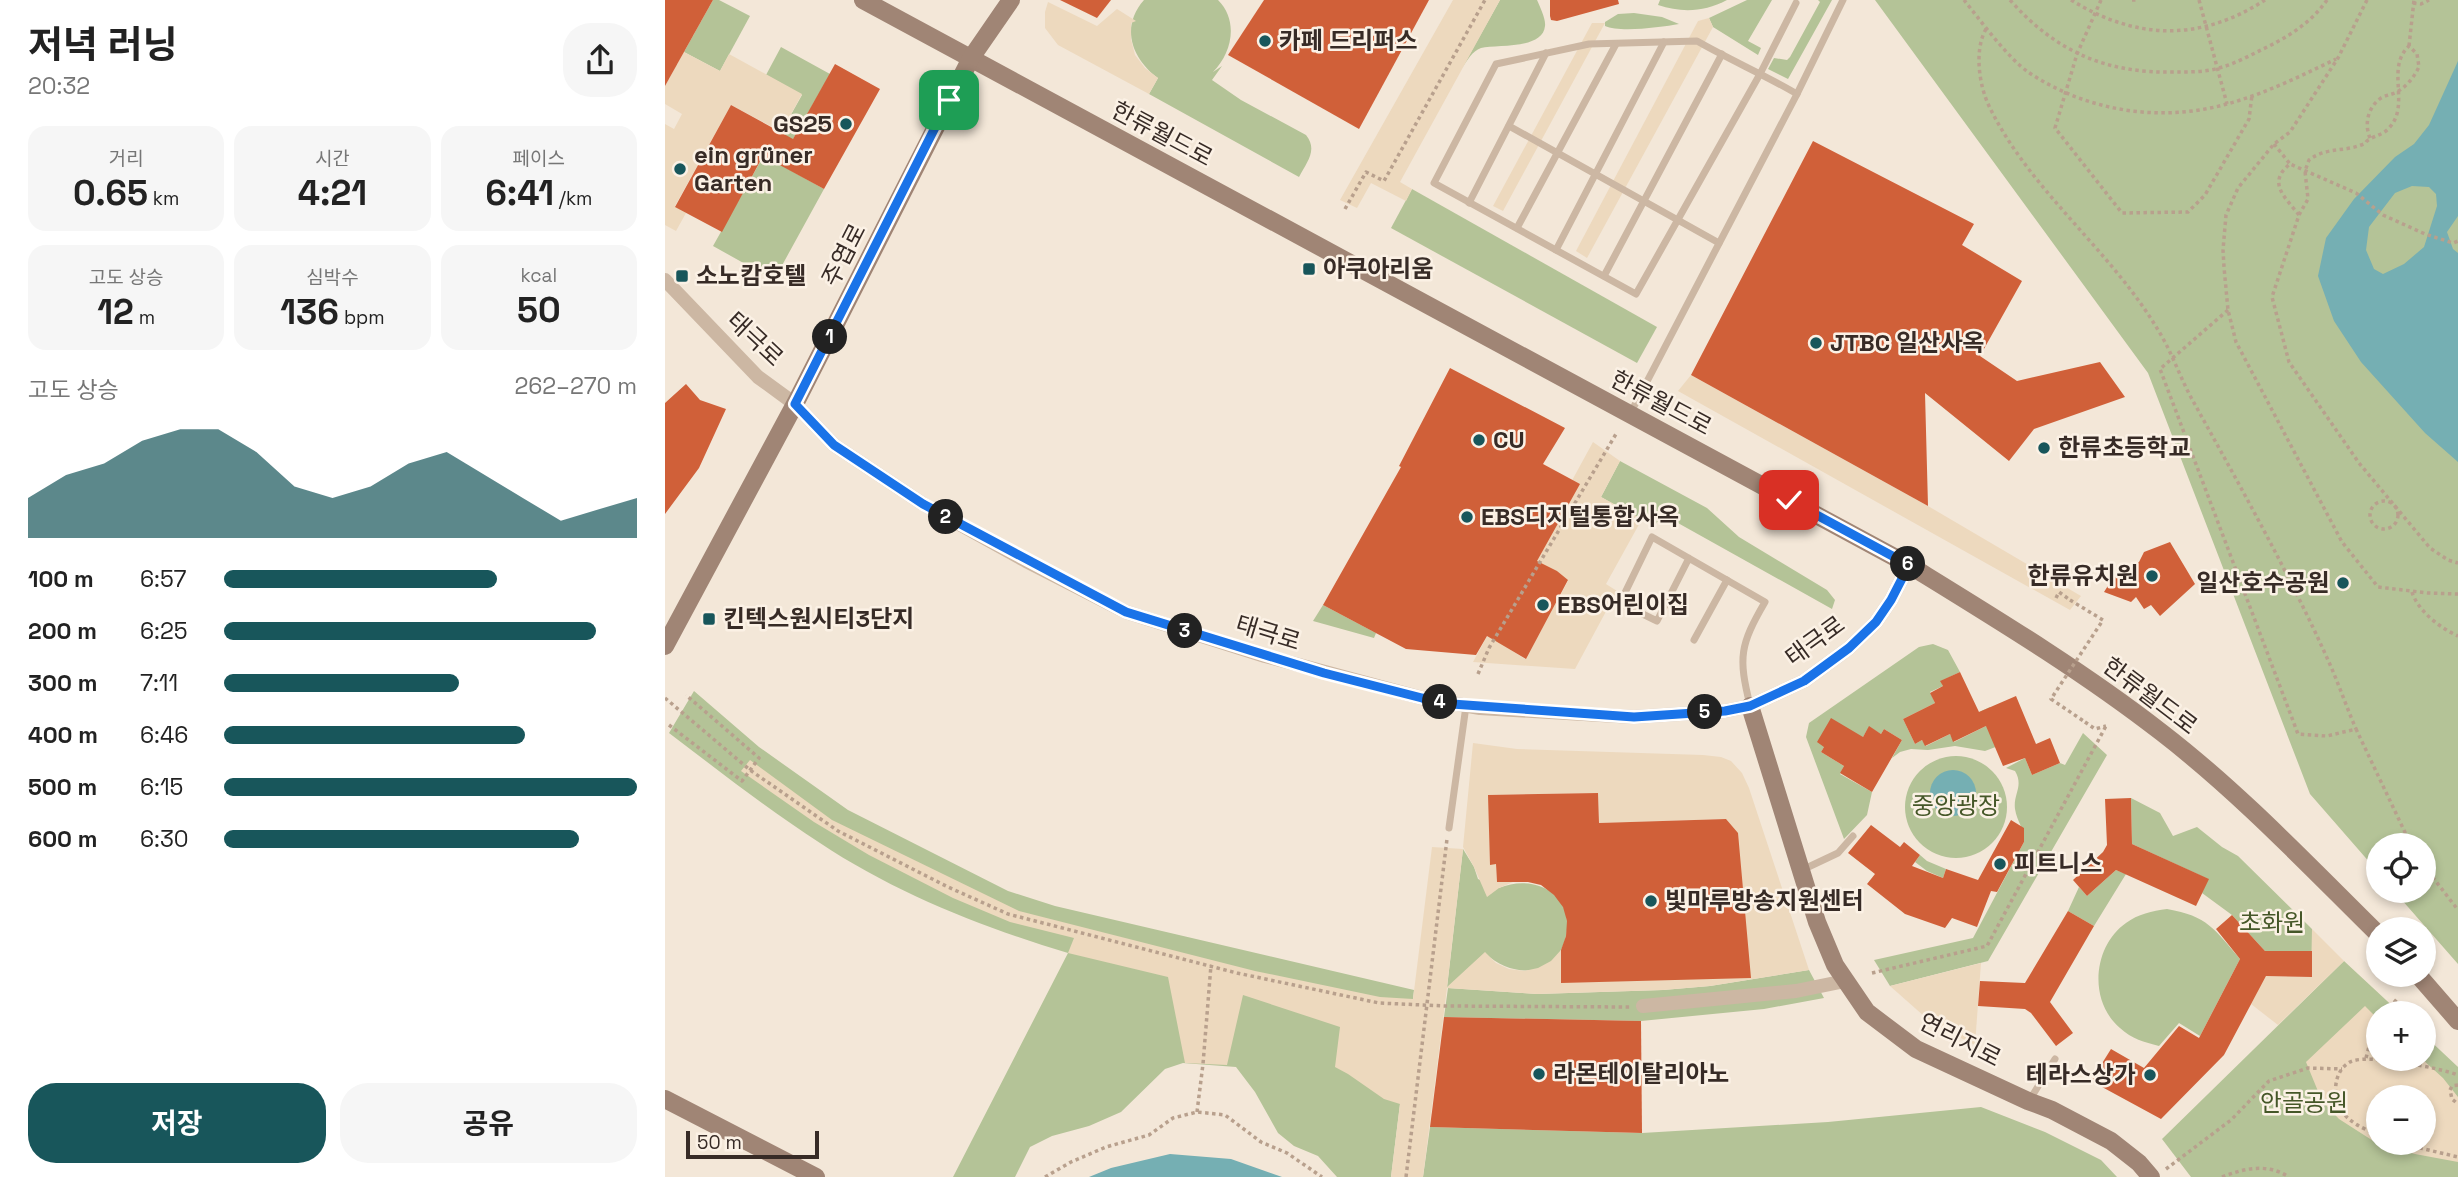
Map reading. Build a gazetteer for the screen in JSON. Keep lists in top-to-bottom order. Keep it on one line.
{"streets":{"main road":["한류월드로","주엽로","연리지로"],"street":["태극로"]},"crossings":[["한류월드로","주엽로"],["한류월드로","태극로"],["주엽로","태극로"],["태극로","연리지로"]],"parks":["중앙광장","초화원","안골공원"],"places":{"other":["카페 드리퍼스","GS25","ein grüner Garten","JTBC 일산사옥","CU","한류초등학교","EBS디지털통합사옥","한류유치원","일산호수공원","EBS어린이집","피트니스","빛마루방송지원센터","라몬테이탈리아노","테라스상가"],"transit":["아쿠아리움","소노캄호텔","킨텍스원시티3단지"]},"scale_bar":"50 m","page":{"heading":["저녁 러닝","20:32"],"stats":[["거리","0.65 km"],["시간","4:21"],["페이스","6:41 /km"],["고도 상승","12 m"],["심박수","136 bpm"],["kcal","50"]],"pins":["1","2","6","3","4","5"],"chart":["고도 상승","262–270 m"],"list":[{"name":"100 m","note":"6:57"},{"name":"200 m","note":"6:25"},{"name":"300 m","note":"7:11"},{"name":"400 m","note":"6:46"},{"name":"500 m","note":"6:15"},{"name":"600 m","note":"6:30"}],"map_buttons":["+","−"],"buttons":["저장","공유"],"scale":"50 m"}}
